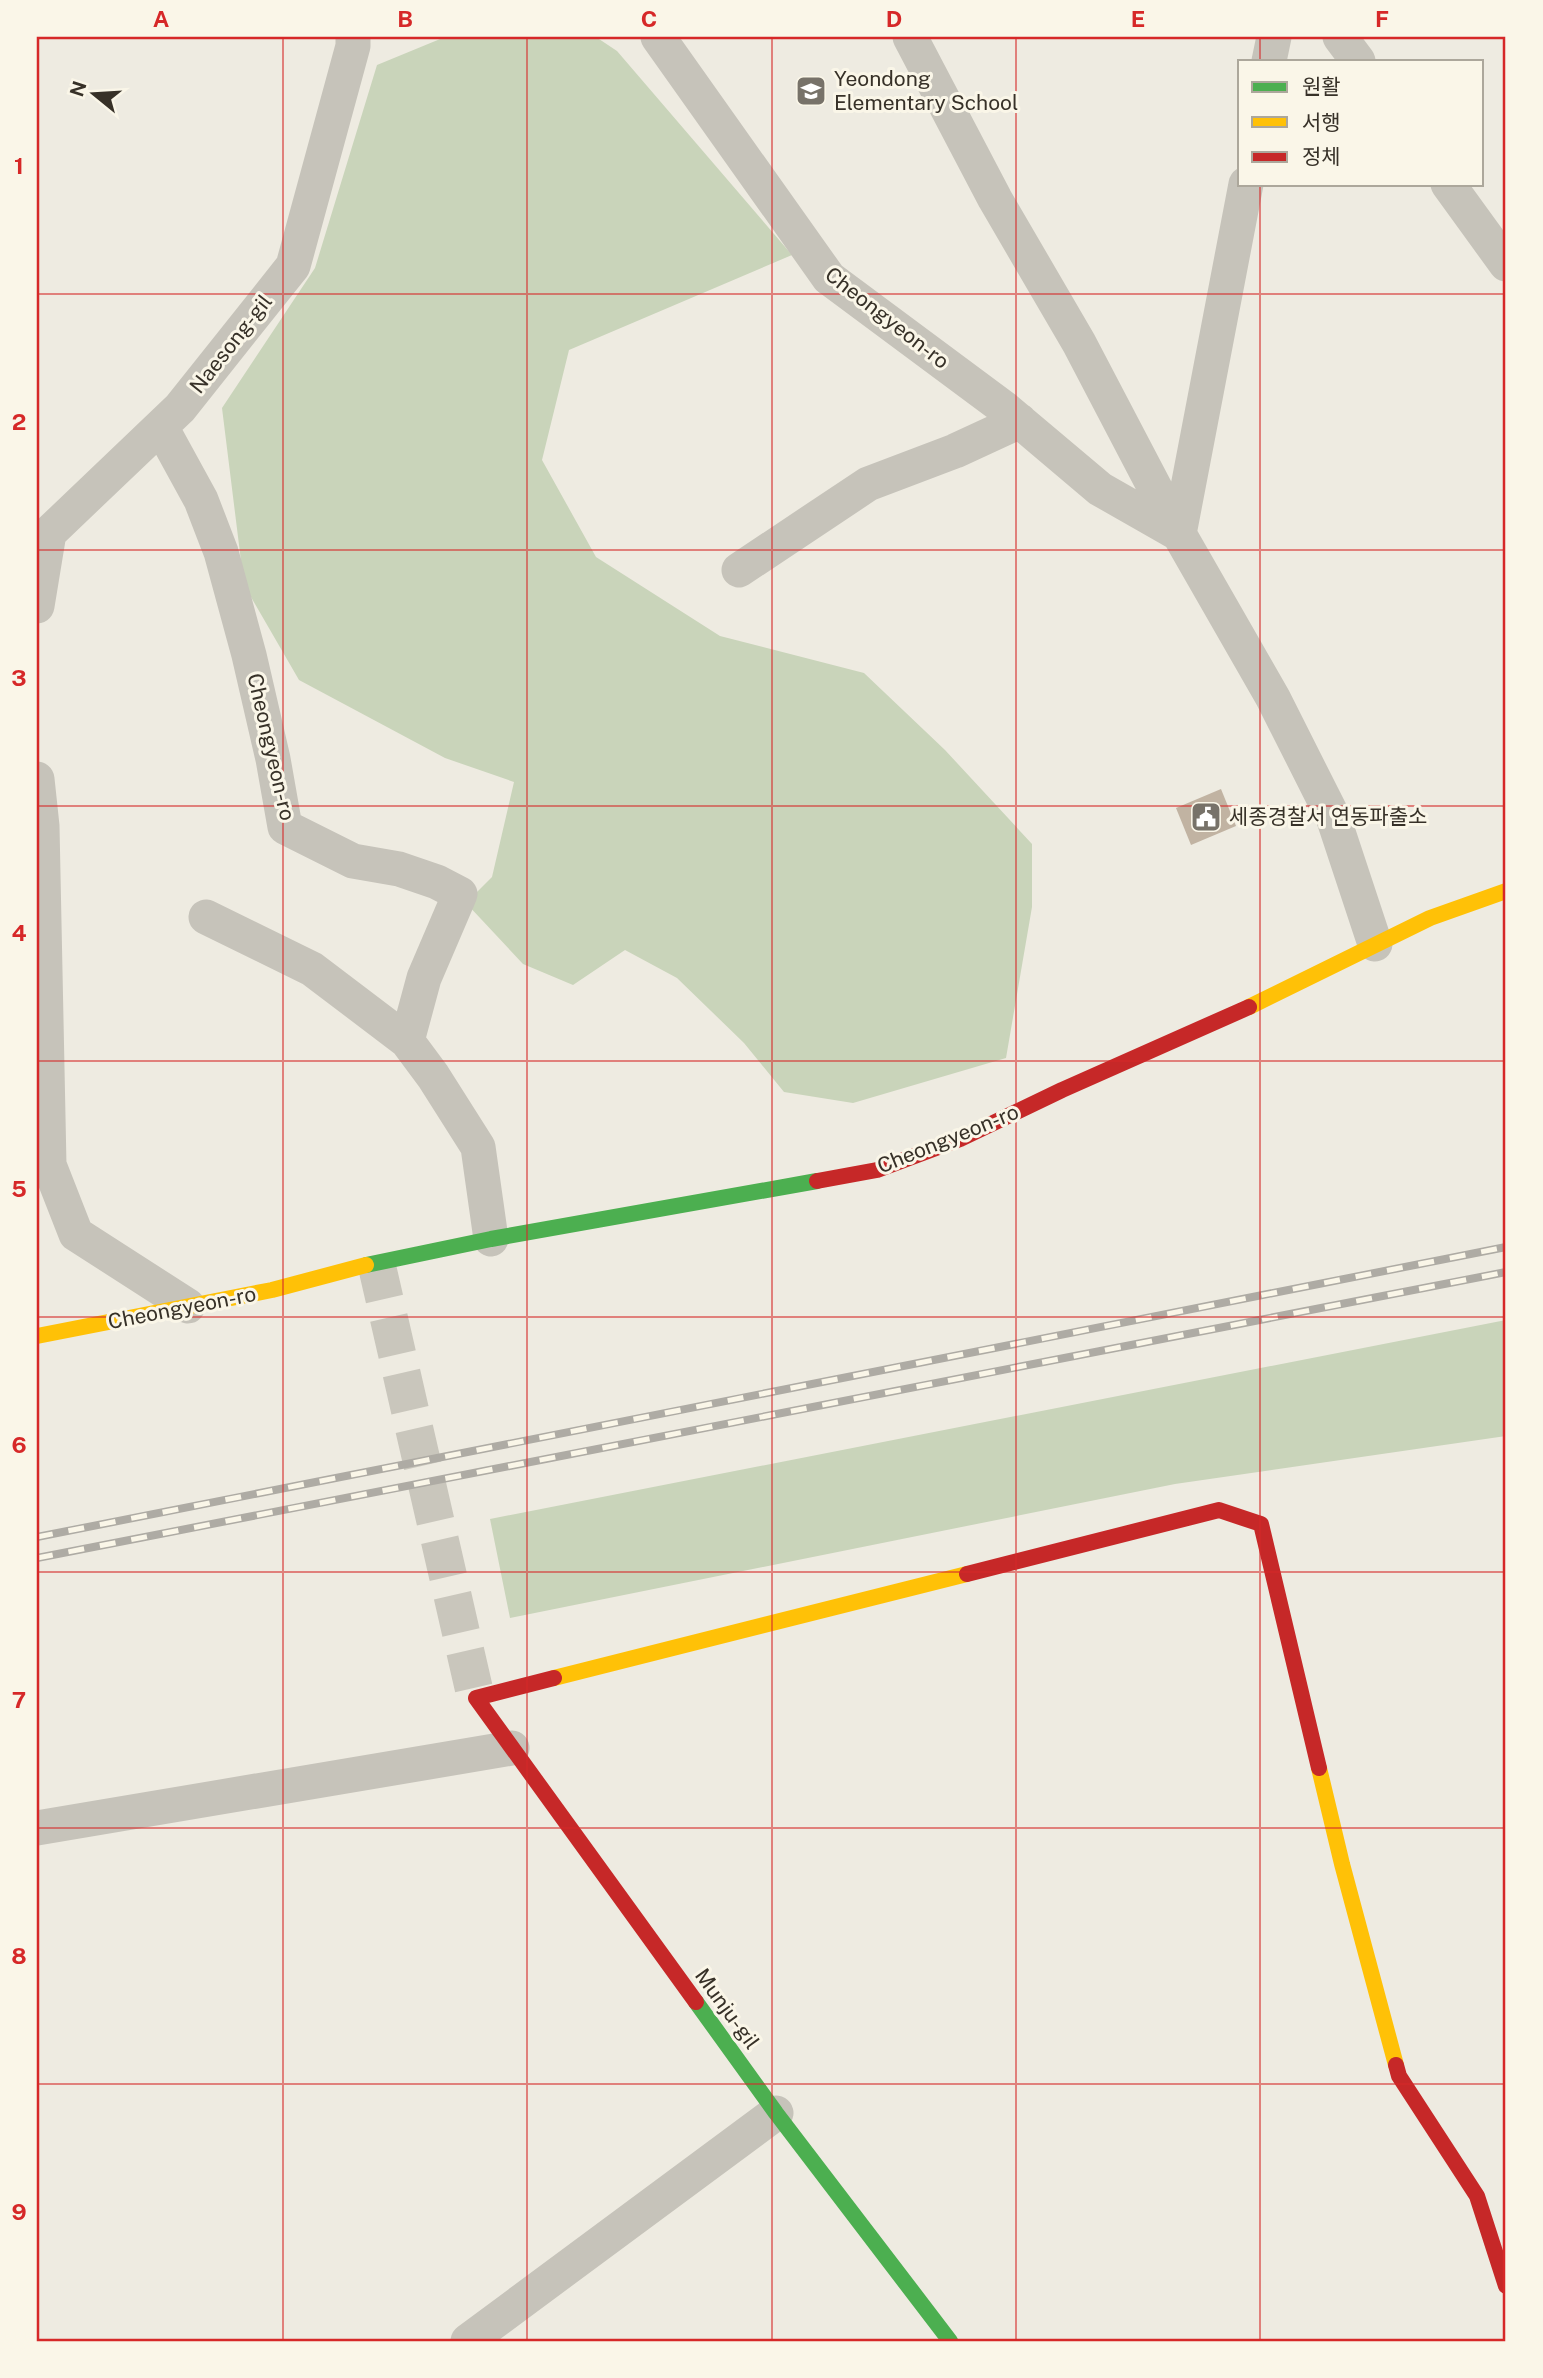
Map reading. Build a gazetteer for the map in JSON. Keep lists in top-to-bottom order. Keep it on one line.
{"streets":{"street":["Cheongyeon-ro","Naesong-gil","Munju-gil"]},"crossings":[["Cheongyeon-ro","Naesong-gil"]],"places":{"school or university":["Yeondong Elementary School"],"public building":["세종경찰서 연동파출소"]},"legend":["원활","서행","정체"],"north":"left","grid":{"columns":["A","B","C","D","E","F"],"rows":["1","2","3","4","5","6","7","8","9"]}}
